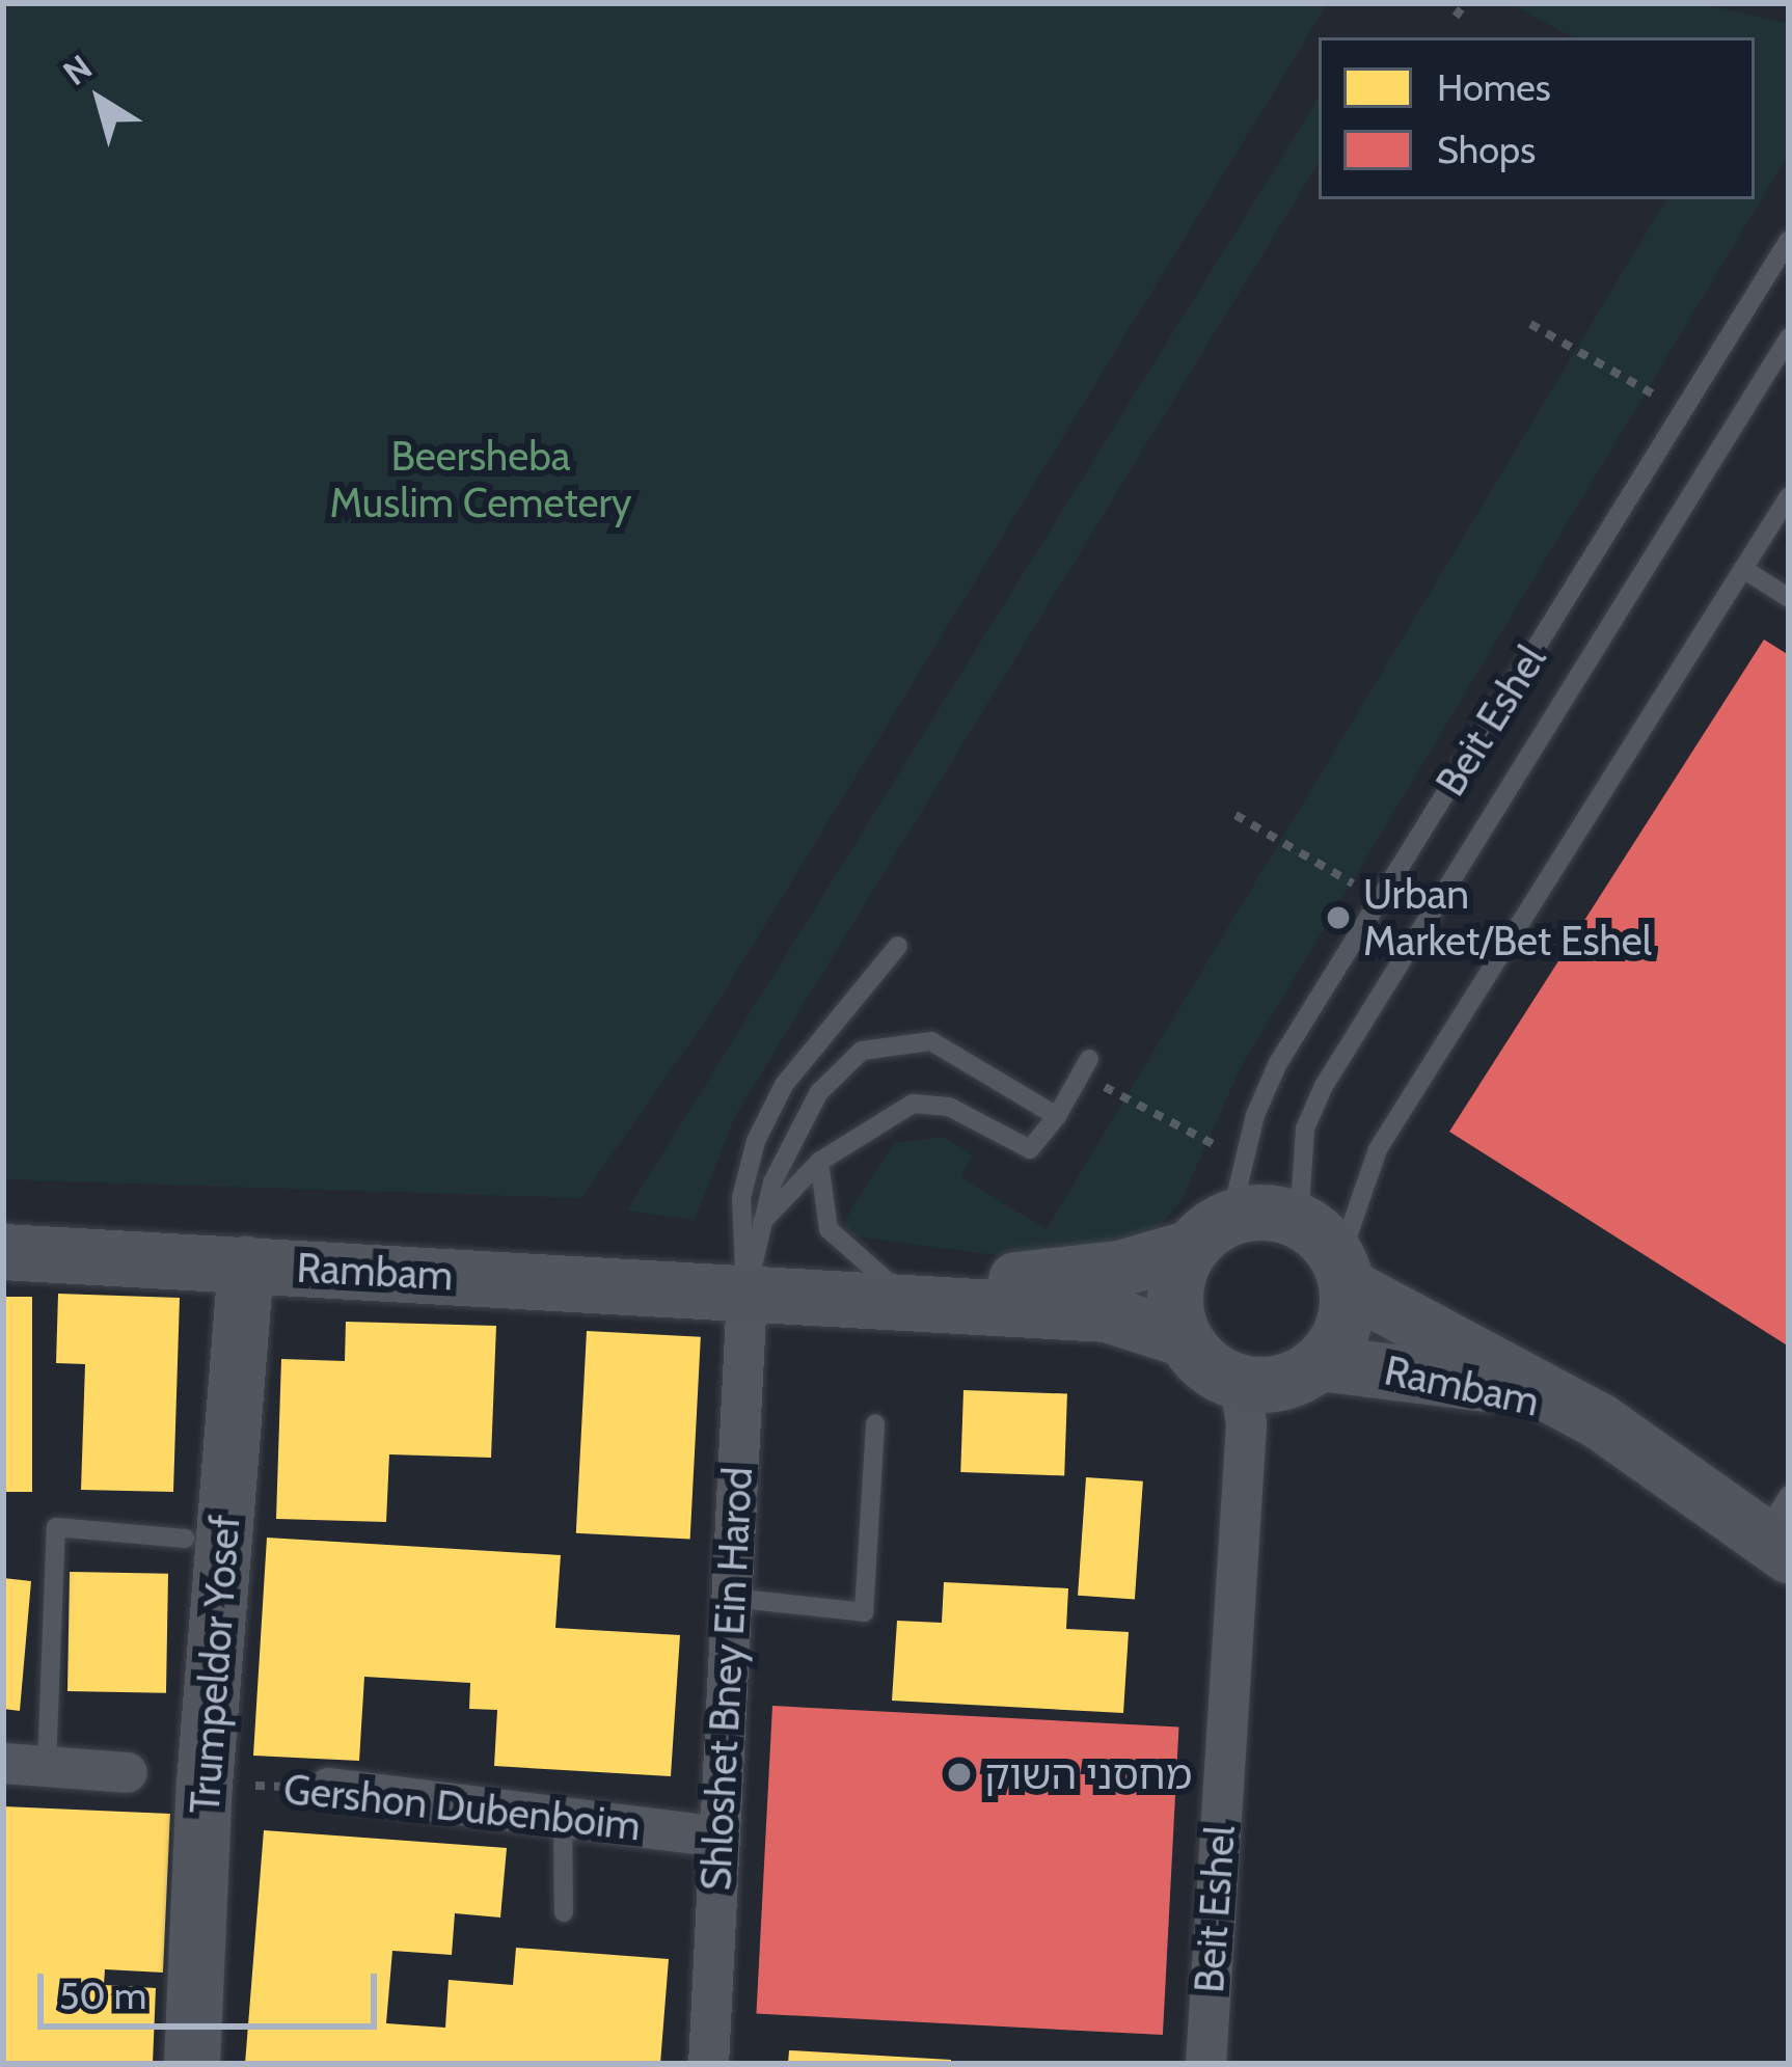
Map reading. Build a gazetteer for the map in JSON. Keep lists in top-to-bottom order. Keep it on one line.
{"streets":{"street":["Beit Eshel","Rambam","Trumpeldor Yosef","Shloshet Bney Ein Harod","Gershon Dubenboim"]},"crossings":[["Beit Eshel","Rambam"],["Rambam","Trumpeldor Yosef"],["Rambam","Shloshet Bney Ein Harod"],["Trumpeldor Yosef","Gershon Dubenboim"],["Shloshet Bney Ein Harod","Gershon Dubenboim"]],"parks":["Beersheba Muslim Cemetery"],"places":["Urban Market/Bet Eshel","מחסני השוק"],"legend":["Homes","Shops"],"scale_bar":"50 m","north":"top left"}
